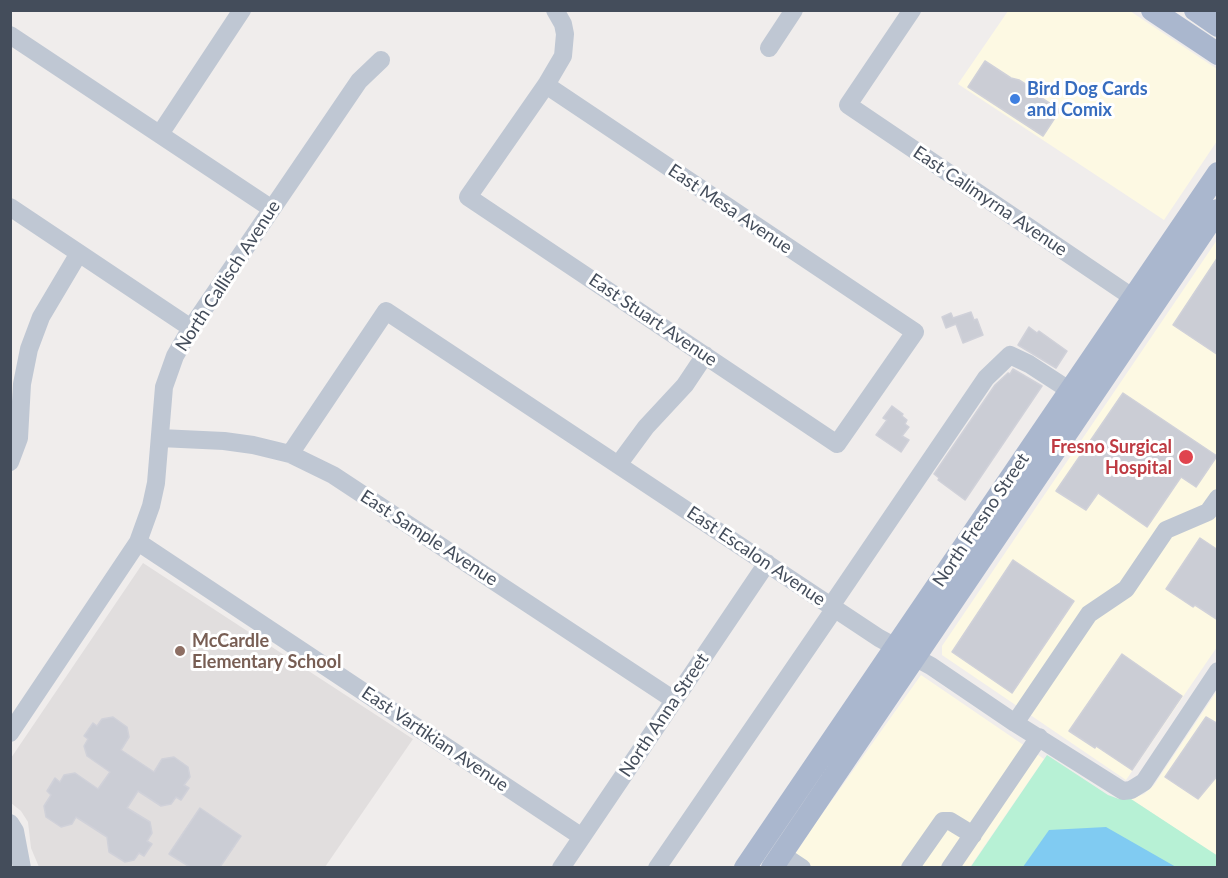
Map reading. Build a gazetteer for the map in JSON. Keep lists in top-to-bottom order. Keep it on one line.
{"streets":{"main road":["North Fresno Street"],"street":["East Calimyrna Avenue","East Mesa Avenue","North Callisch Avenue","East Stuart Avenue","East Sample Avenue","East Escalon Avenue","North Anna Street","East Vartikian Avenue"]},"crossings":[["East Calimyrna Avenue","North Fresno Street"],["East Mesa Avenue","East Stuart Avenue"],["North Callisch Avenue","East Sample Avenue"],["North Callisch Avenue","East Vartikian Avenue"],["North Fresno Street","East Escalon Avenue"],["East Sample Avenue","East Escalon Avenue"],["East Sample Avenue","North Anna Street"],["East Escalon Avenue","North Anna Street"],["North Anna Street","East Vartikian Avenue"]],"places":["Bird Dog Cards and Comix","Fresno Surgical Hospital","McCardle Elementary School"]}
